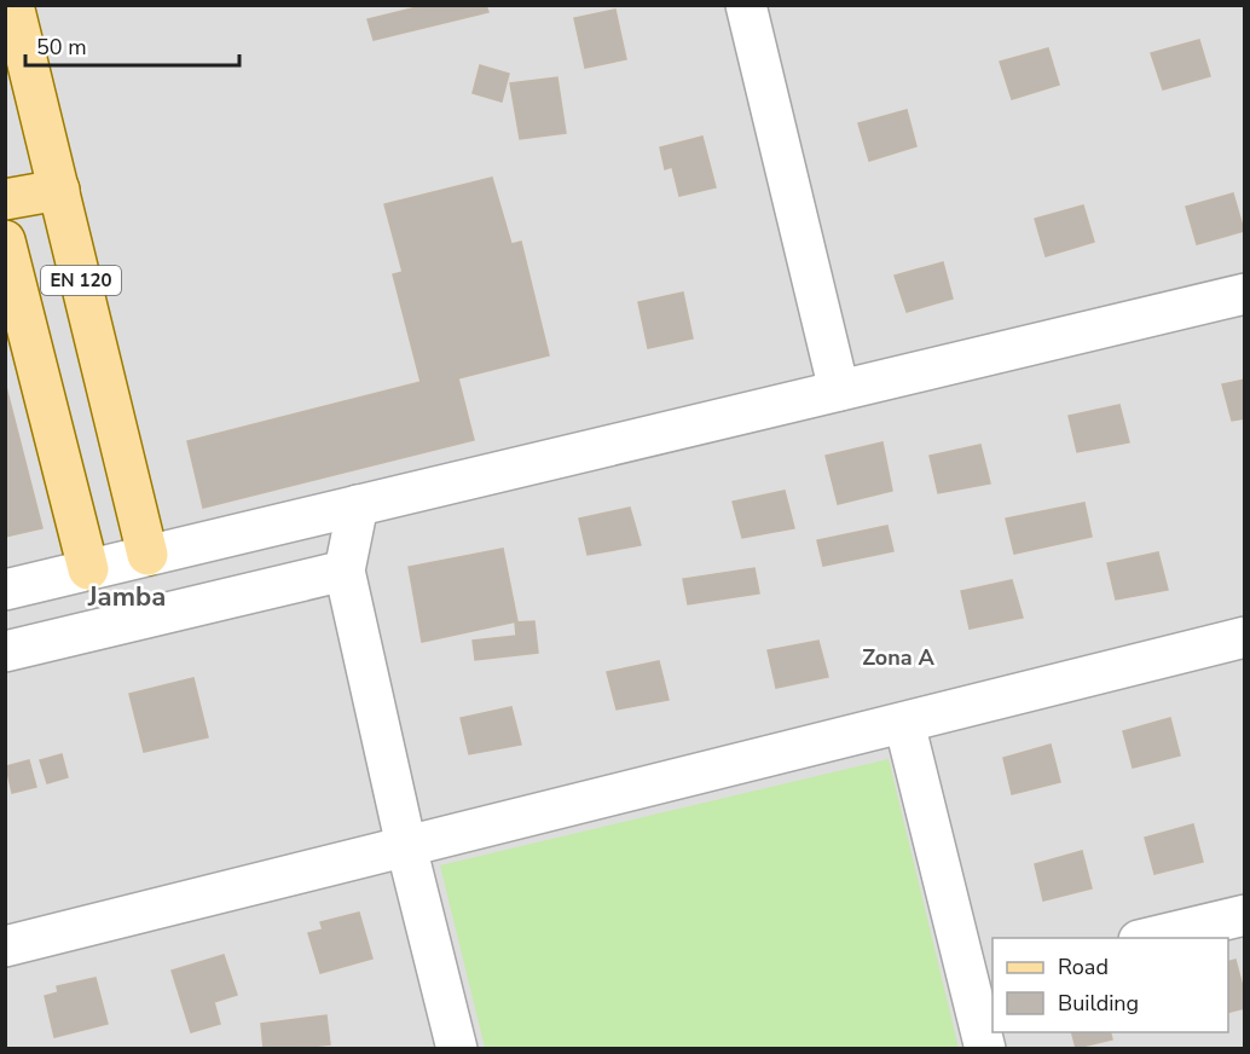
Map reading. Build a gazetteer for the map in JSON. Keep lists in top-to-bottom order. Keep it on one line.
{"streets":{"main road":["EN 120"]},"districts":["Jamba","Zona A"],"legend":["Road","Building"],"scale_bar":"50 m"}
